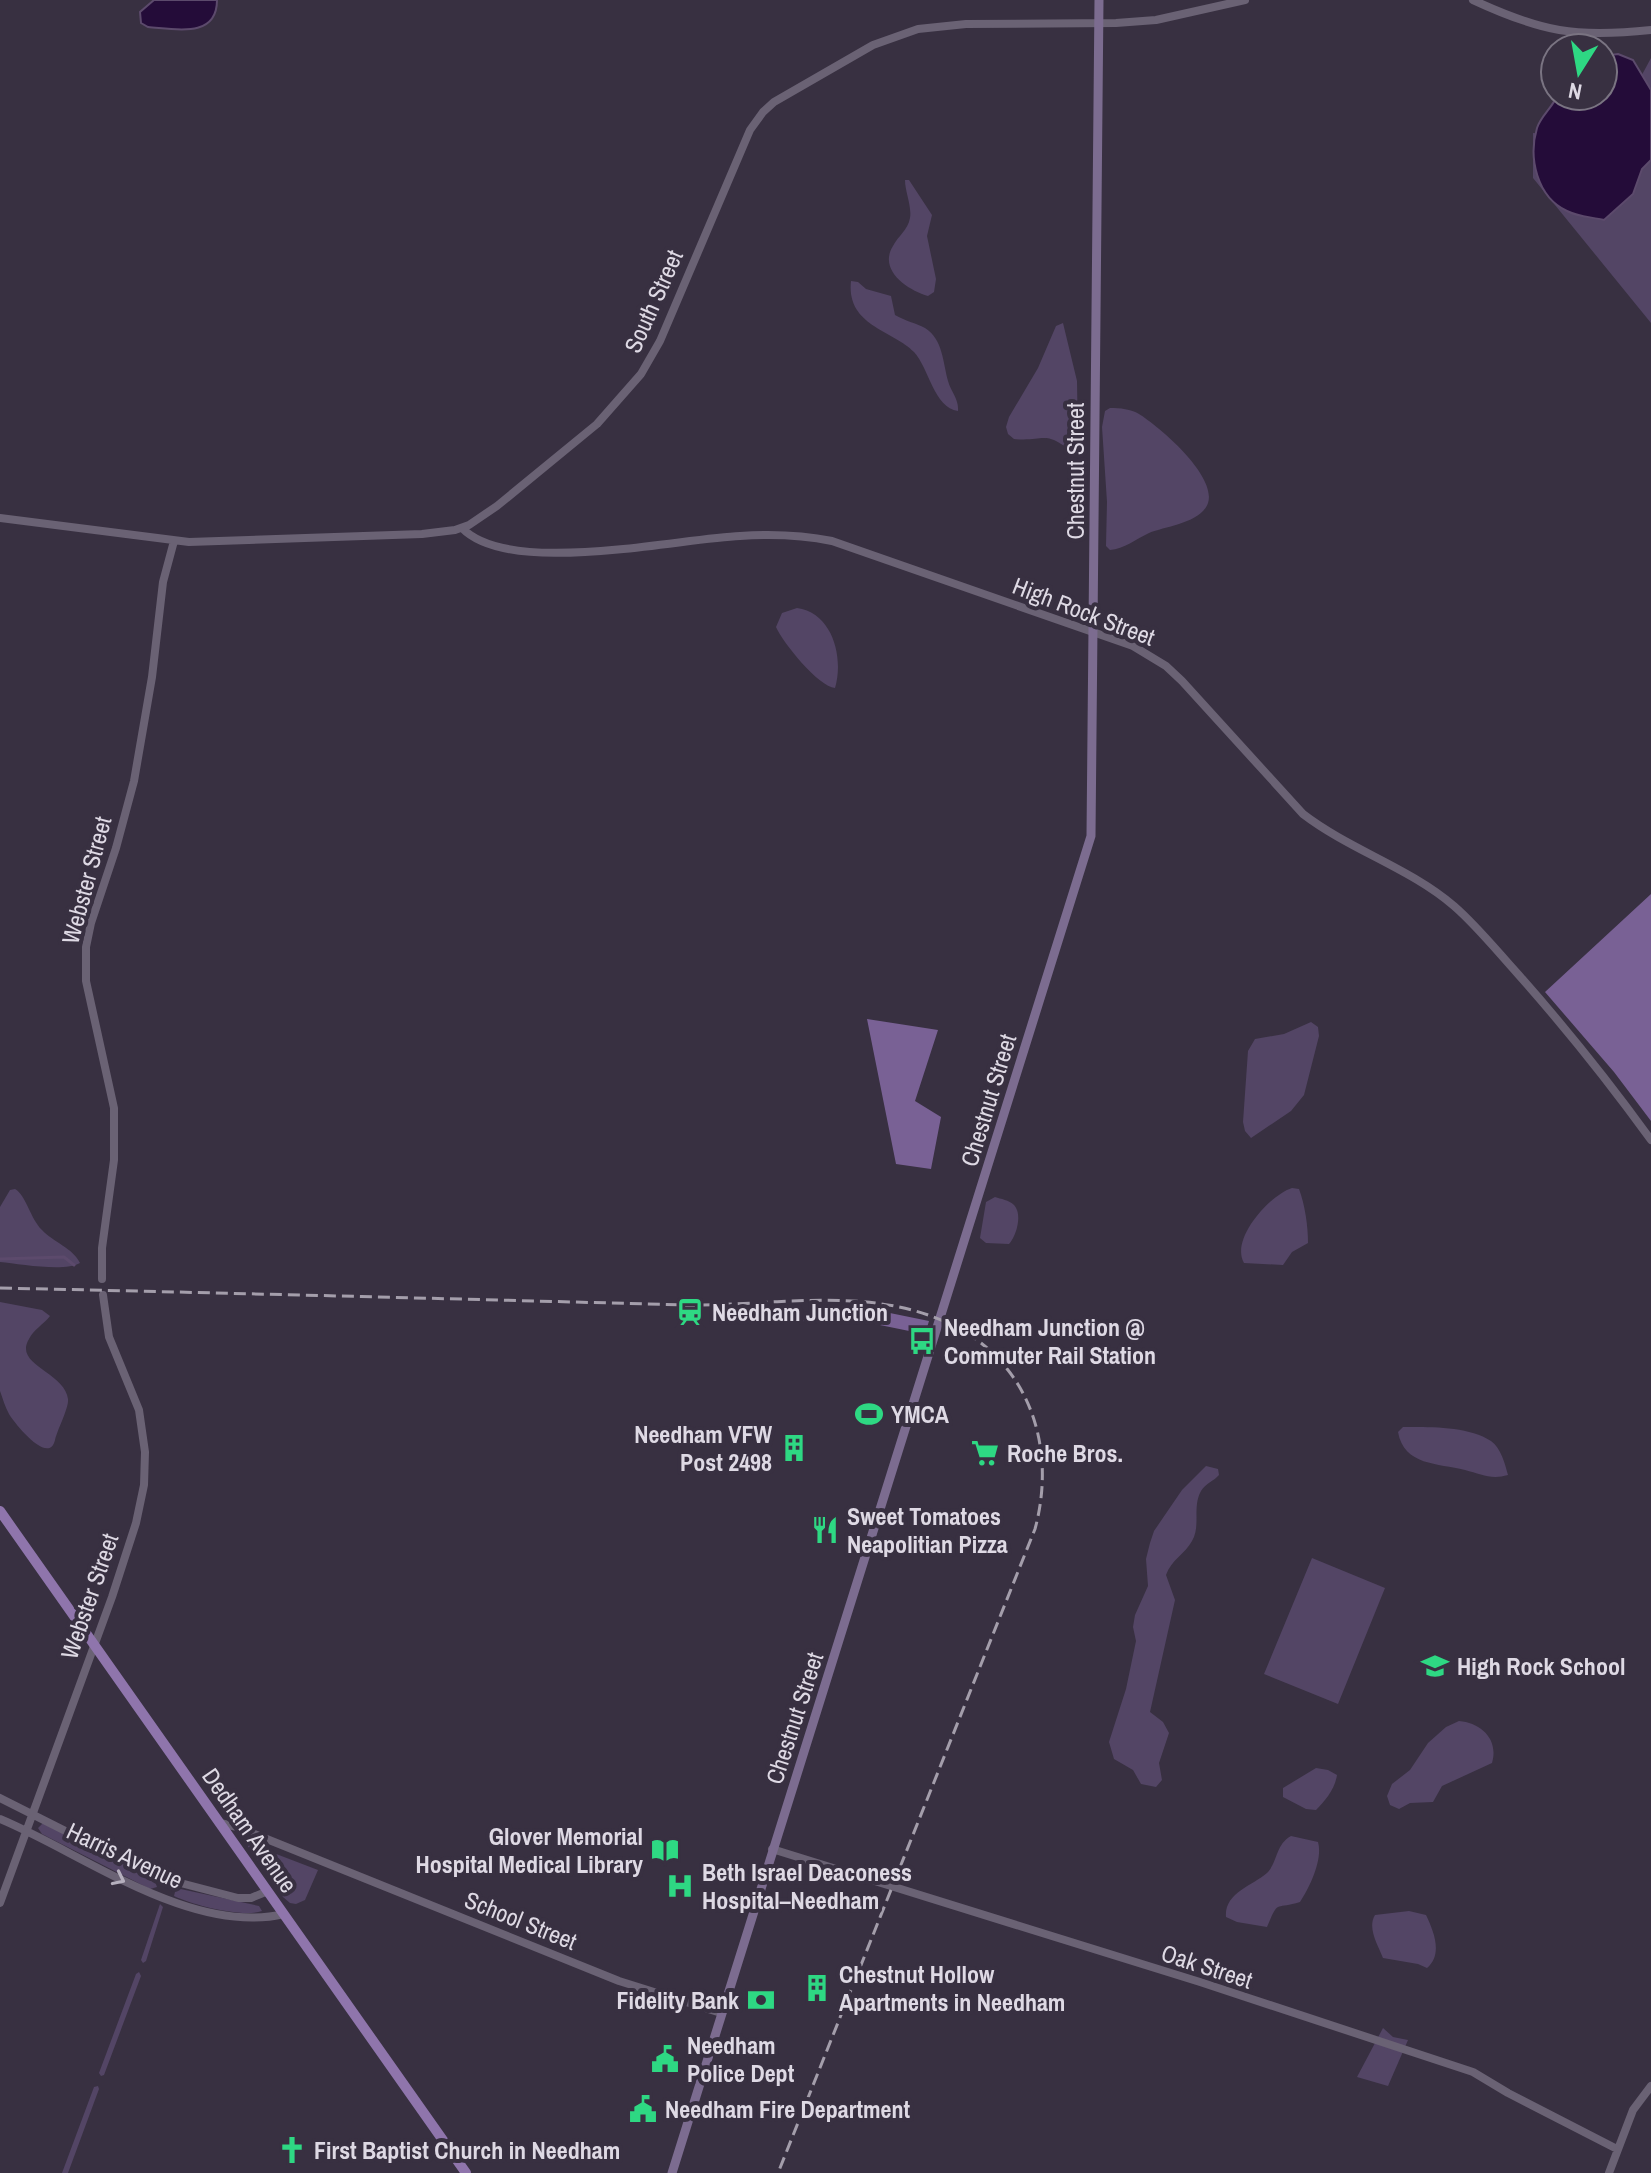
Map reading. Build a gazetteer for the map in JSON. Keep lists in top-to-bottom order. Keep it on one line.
{"streets":{"main road":["Chestnut Street","Dedham Avenue"],"street":["South Street","High Rock Street","Webster Street","Harris Avenue","School Street","Oak Street"]},"crossings":[["South Street","Chestnut Street"],["South Street","High Rock Street"],["South Street","Webster Street"],["Chestnut Street","High Rock Street"],["Chestnut Street","School Street"],["Chestnut Street","Oak Street"],["Webster Street","Dedham Avenue"],["Webster Street","Harris Avenue"],["Dedham Avenue","Harris Avenue"],["Dedham Avenue","School Street"]],"places":{"station":["Needham Junction"],"bus stop":["Needham Junction @ Commuter Rail Station"],"sports":["YMCA"],"building":["Needham VFW Post 2498","Chestnut Hollow Apartments in Needham"],"supermarket":["Roche Bros."],"restaurant":["Sweet Tomatoes Neapolitian Pizza"],"school or university":["High Rock School"],"library":["Glover Memorial Hospital Medical Library"],"hospital":["Beth Israel Deaconess Hospital–Needham"],"bank":["Fidelity Bank"],"public building":["Needham Police Dept","Needham Fire Department"],"church":["First Baptist Church in Needham"]},"north":"bottom"}
